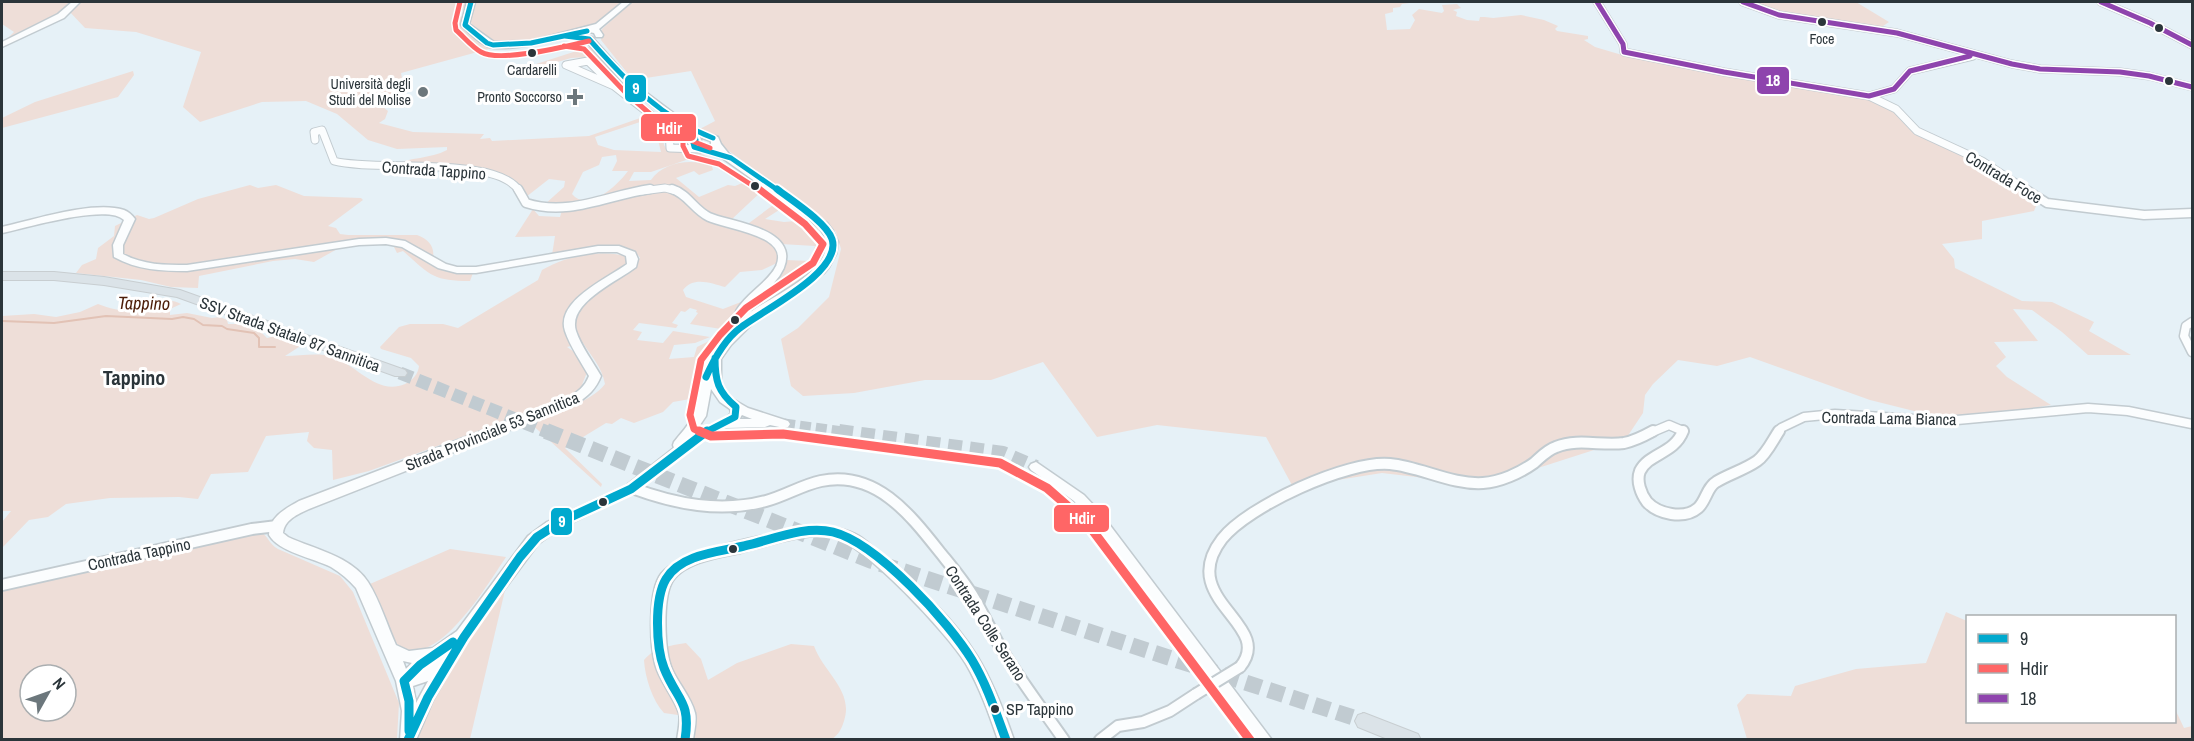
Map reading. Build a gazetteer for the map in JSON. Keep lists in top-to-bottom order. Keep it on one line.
{"streets":{"main road":["SSV Strada Statale 87 Sannitica"],"street":["Contrada Tappino","Contrada Foce","Contrada Lama Bianca","Strada Provinciale 53 Sannitica","Contrada Colle Serano"]},"crossings":[["Contrada Tappino","Strada Provinciale 53 Sannitica"]],"districts":["Tappino"],"water":["Tappino"],"places":{"other":["Foce","Cardarelli","Università degli Studi del Molise","SP Tappino"],"health":["Pronto Soccorso"]},"lines":["transit line 9","transit line Hdir","transit line 18"],"legend":["9","Hdir","18"],"north":"top right"}
